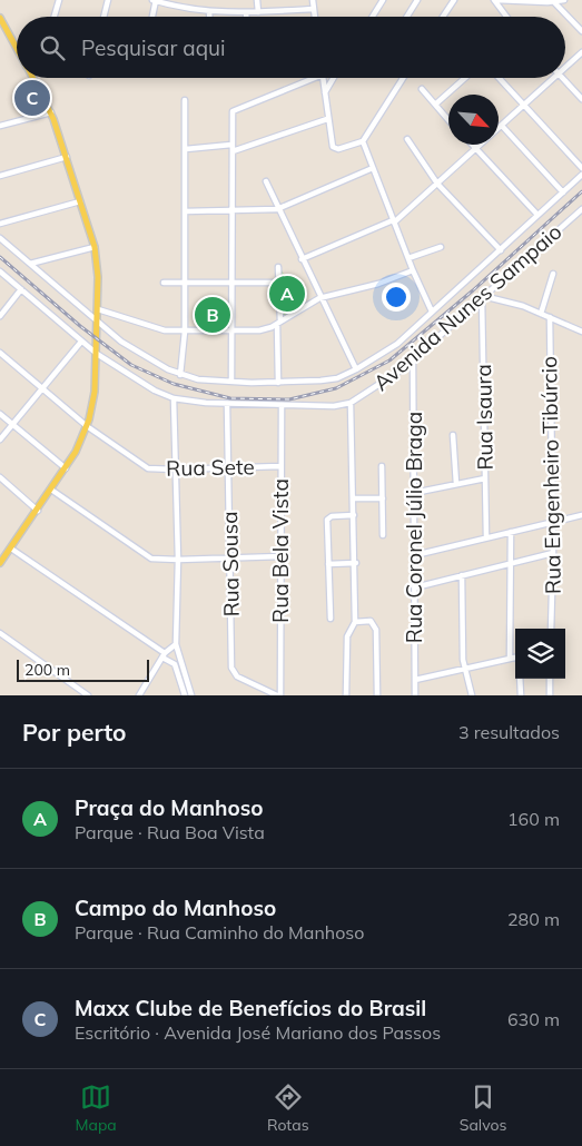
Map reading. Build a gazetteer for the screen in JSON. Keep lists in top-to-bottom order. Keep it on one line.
{"streets":{"street":["Avenida Nunes Sampaio","Rua Isaura","Rua Sete","Rua Engenheiro Tibúrcio","Rua Coronel Júlio Braga","Rua Bela Vista","Rua Sousa"]},"crossings":[["Avenida Nunes Sampaio","Rua Isaura"],["Avenida Nunes Sampaio","Rua Coronel Júlio Braga"],["Avenida Nunes Sampaio","Rua Bela Vista"],["Avenida Nunes Sampaio","Rua Sousa"],["Rua Sete","Rua Bela Vista"],["Rua Sete","Rua Sousa"],["Rua Bela Vista","Rua Sousa"]],"scale_bar":"200 m","north":"bottom right","page":{"search":"Pesquisar aqui","pins":["C","A","B"],"scale":"200 m","heading":["Por perto","3 resultados"],"list":[{"mark":"A","name":"Praça do Manhoso","note":"Parque · Rua Boa Vista","value":"160 m"},{"mark":"B","name":"Campo do Manhoso","note":"Parque · Rua Caminho do Manhoso","value":"280 m"},{"mark":"C","name":"Maxx Clube de Benefícios do Brasil","note":"Escritório · Avenida José Mariano dos Passos","value":"630 m"}],"nav":["Mapa","Rotas","Salvos"]}}
